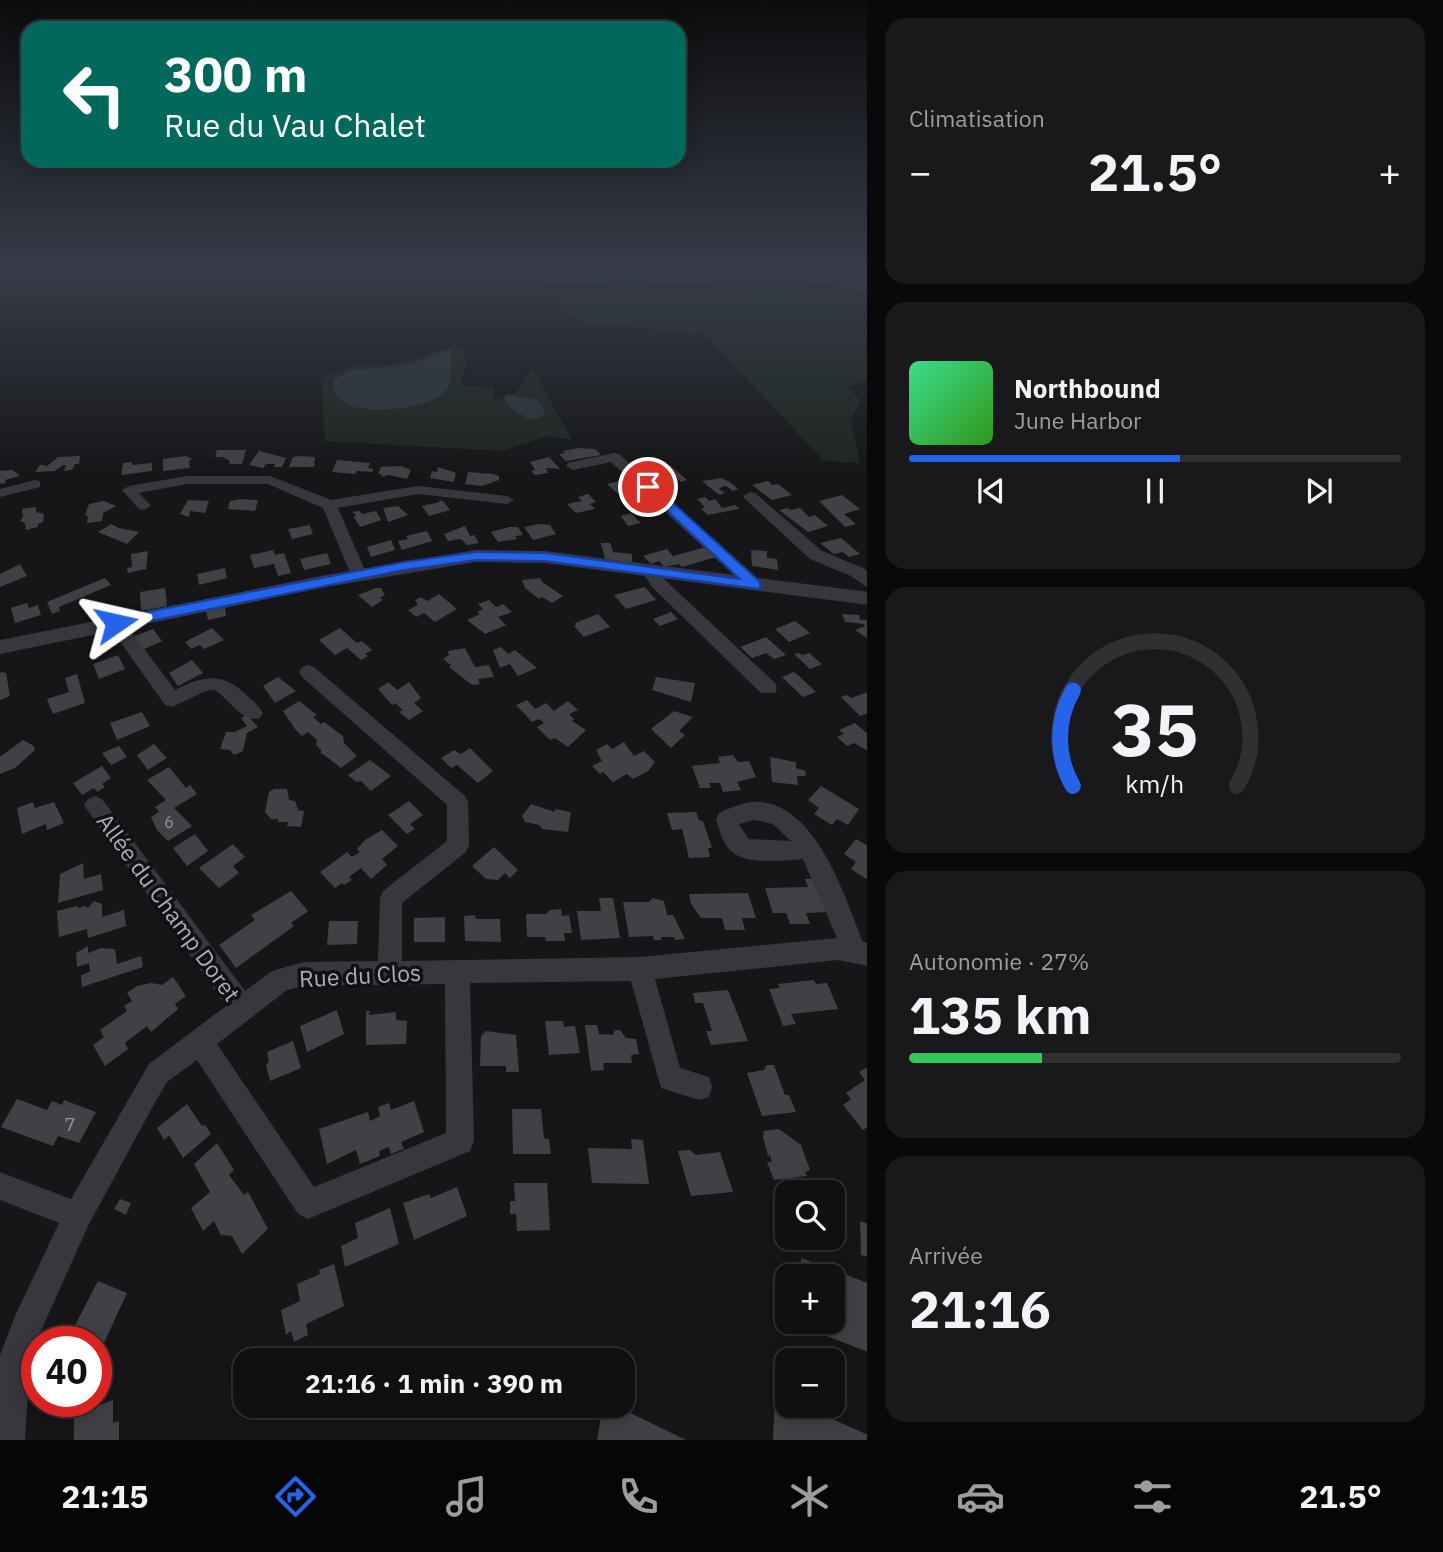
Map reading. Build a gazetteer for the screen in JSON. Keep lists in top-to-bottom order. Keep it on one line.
{"streets":{"street":["Allée du Champ Doret","Rue du Clos"]},"crossings":[["Allée du Champ Doret","Rue du Clos"]],"house_numbers":["6","7"],"page":{"tile":["Climatisation",["Autonomie · 27%","135 km"],["Arrivée","21:16"]],"turn":["300 m","Rue du Vau Chalet"],"heat":["−","21.5°","+"],"song":["Northbound","June Harbor"],"map_buttons":["+","−"],"limit":"40","trip":"21:16 · 1 min · 390 m","tabs":["21:15","21.5°"],"gauge":["35","km/h"]}}
